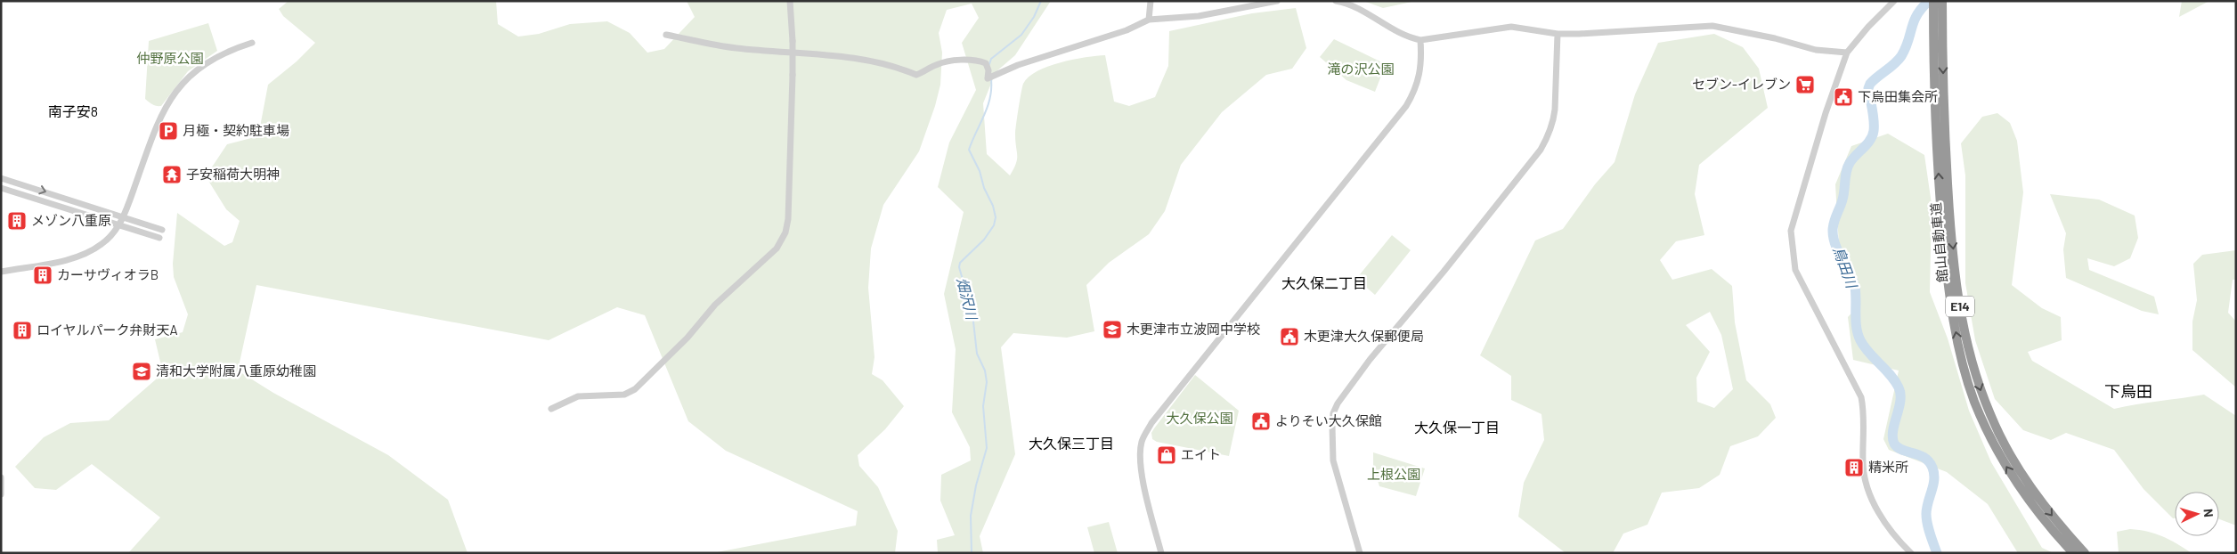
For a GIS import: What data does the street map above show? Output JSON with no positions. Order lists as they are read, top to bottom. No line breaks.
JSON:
{"streets":{"highway":["館山自動車道","E14"]},"districts":["南子安8","大久保二丁目","下烏田","大久保一丁目","大久保三丁目"],"water":["鳥田川","畑沢川"],"parks":["仲野原公園","滝の沢公園","大久保公園","上根公園"],"places":{"supermarket":["セブン-イレブン"],"public building":["下烏田集会所","木更津大久保郵便局","よりそい大久保館"],"parking":["月極・契約駐車場"],"temple":["子安稲荷大明神"],"building":["メゾン八重原","カーサヴィオラB","ロイヤルパーク弁財天A","精米所"],"school or university":["木更津市立波岡中学校","清和大学附属八重原幼稚園"],"shop":["エイト"]},"north":"right"}
